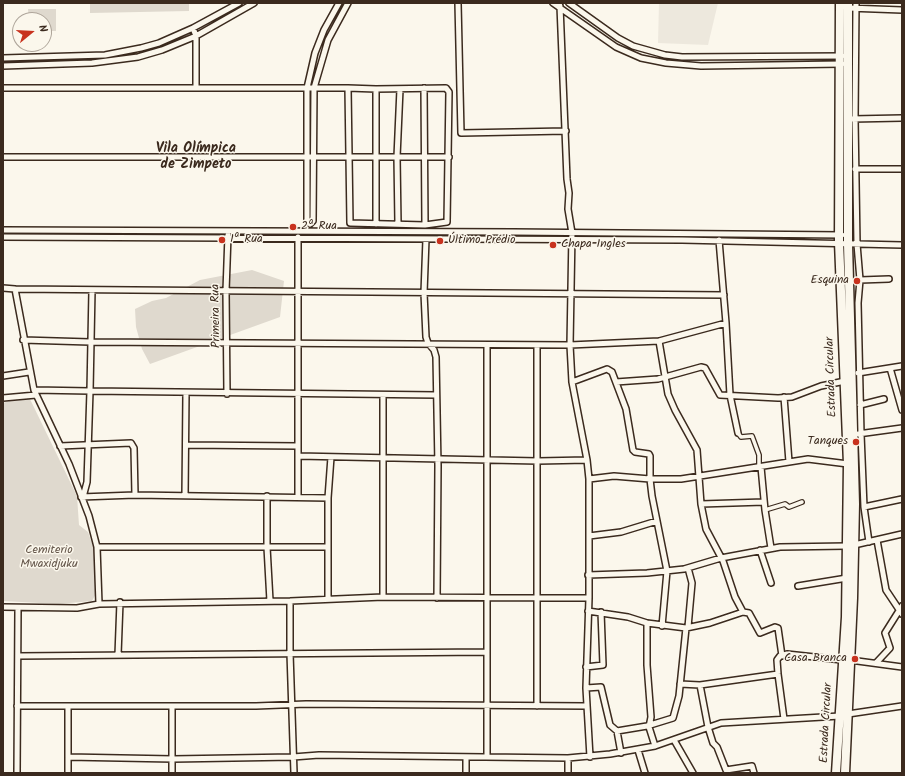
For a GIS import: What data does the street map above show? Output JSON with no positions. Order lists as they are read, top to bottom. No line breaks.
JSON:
{"streets":{"main road":["Estrada Circular"],"street":["Primeira Rua"]},"districts":["Vila Olímpica de Zimpeto"],"parks":["Cemiterio Mwaxidjuku"],"places":["2ª Rua","1ª Rua","Último Prédio","Chapa Ingles","Esquina","Tanques","Casa Branca"],"north":"right"}
